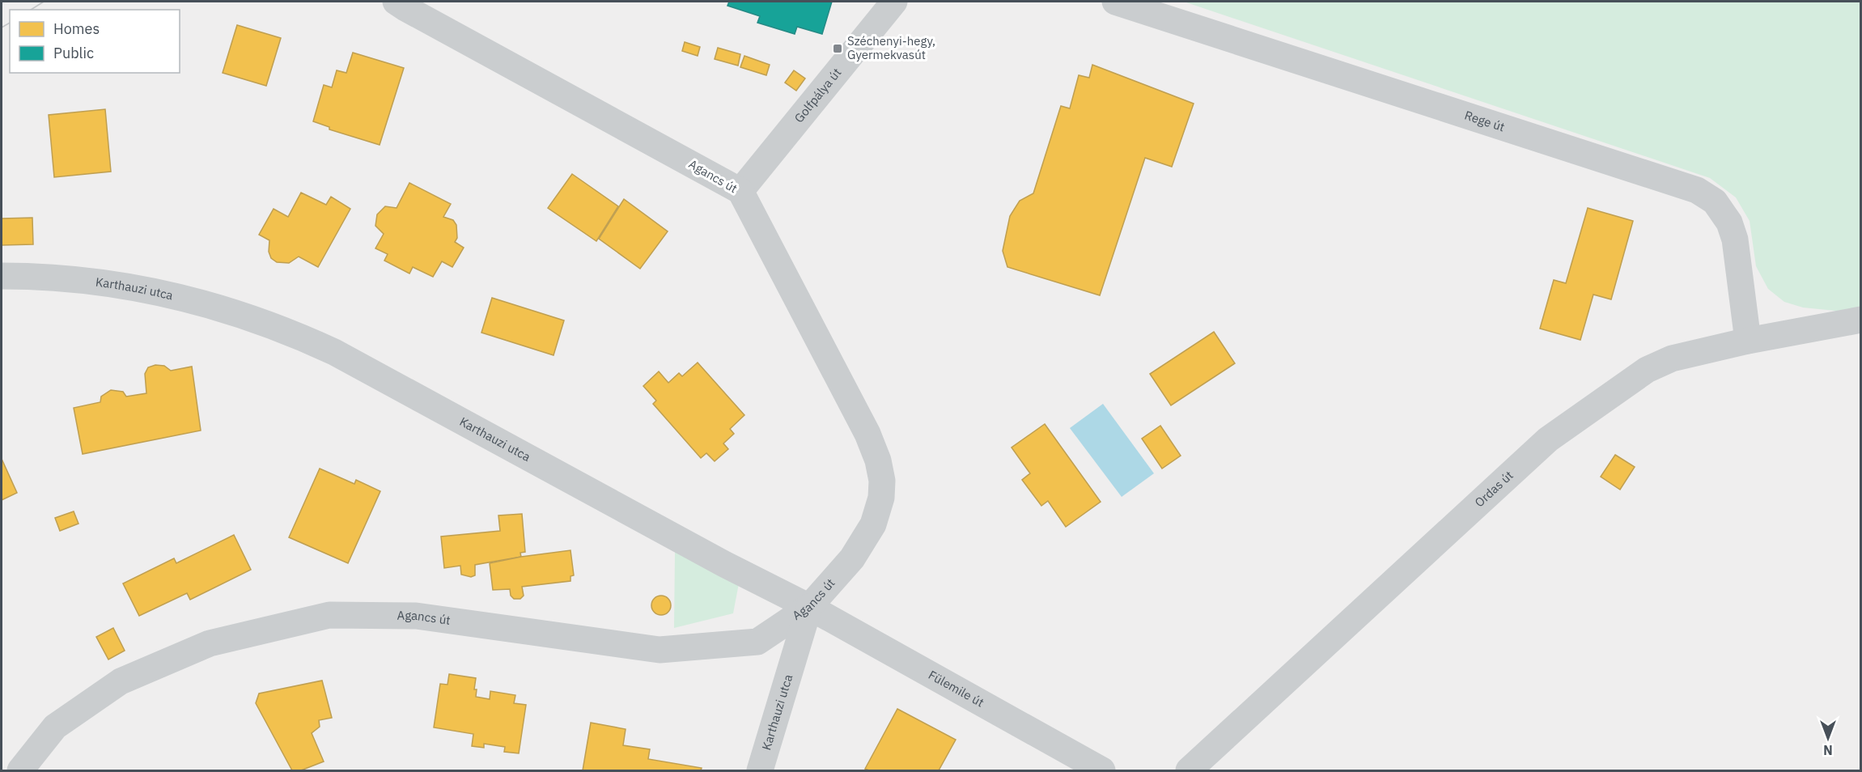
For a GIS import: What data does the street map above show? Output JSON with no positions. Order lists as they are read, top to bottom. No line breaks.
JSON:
{"streets":{"street":["Golfpálya út","Rege út","Agancs út","Karthauzi utca","Ordas út","Fülemile út"]},"crossings":[["Golfpálya út","Agancs út"],["Rege út","Ordas út"],["Agancs út","Karthauzi utca"],["Agancs út","Fülemile út"],["Karthauzi utca","Fülemile út"]],"places":{"transit":["Széchenyi-hegy, Gyermekvasút"]},"legend":["Homes","Public"],"north":"bottom"}
